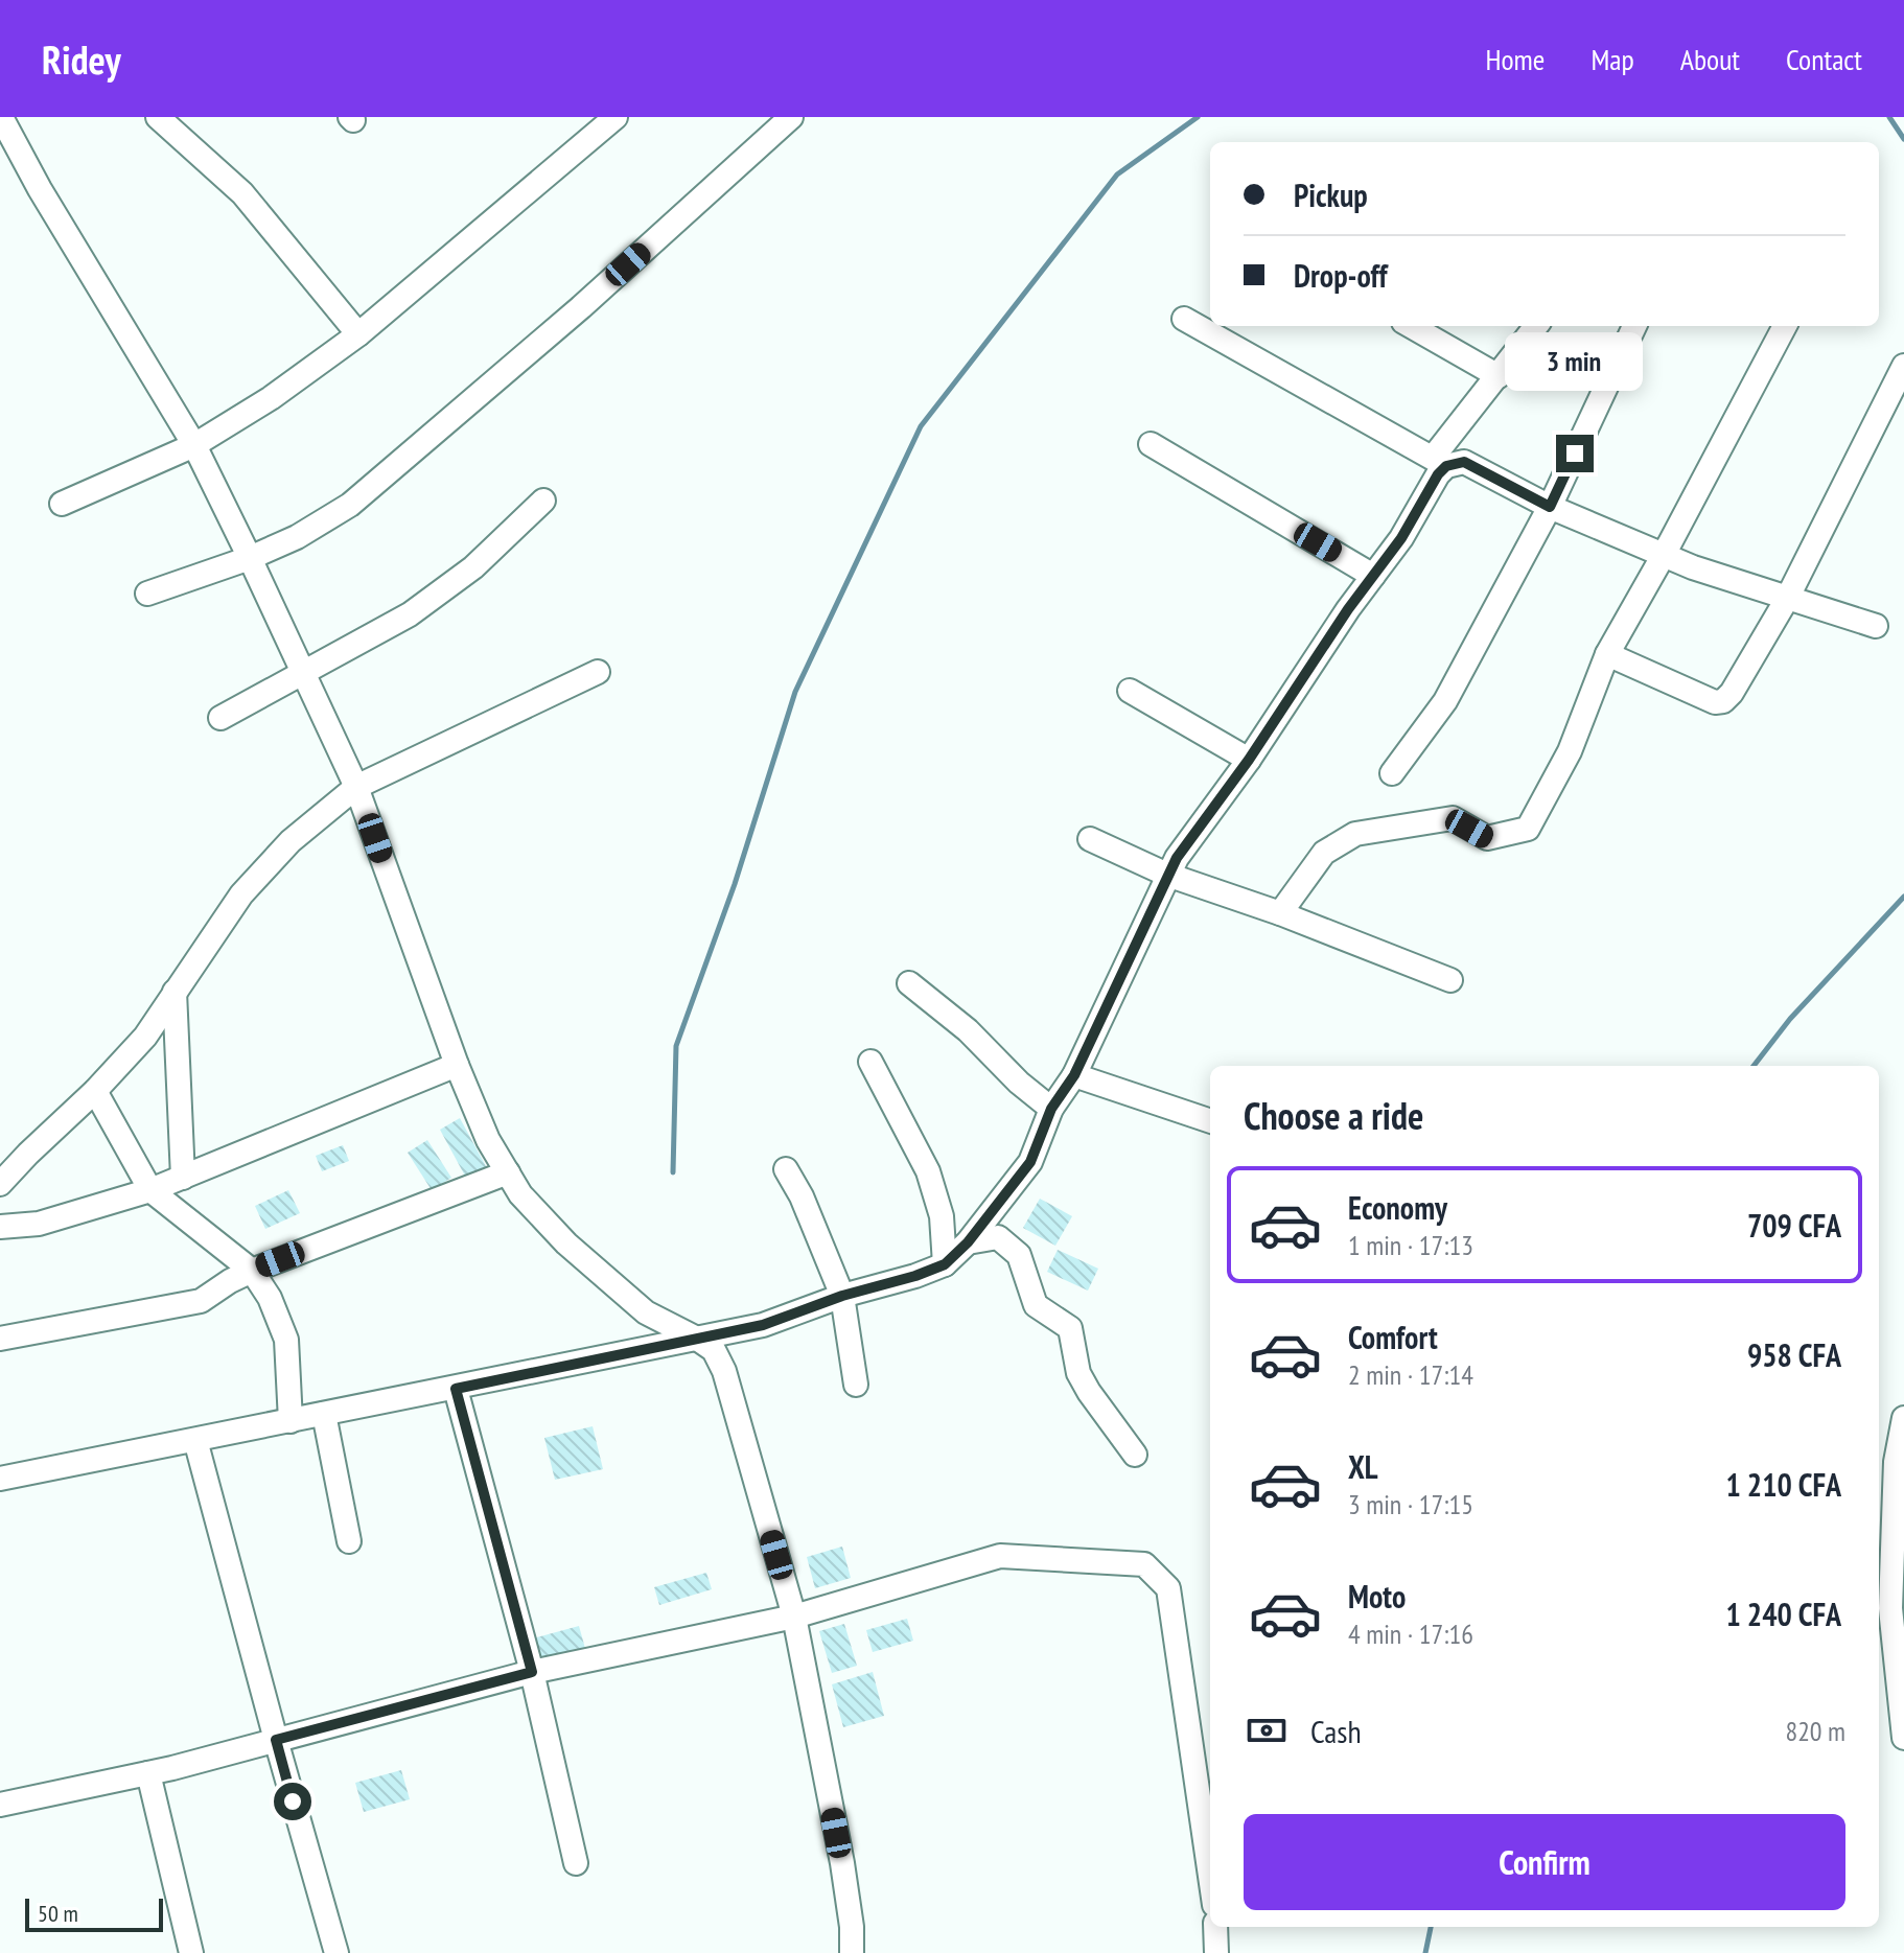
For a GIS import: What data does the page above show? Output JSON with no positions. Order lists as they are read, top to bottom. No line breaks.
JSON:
{"scale_bar":"50 m","page":{"header":"Ridey","nav":["Home","Map","About","Contact"],"banner":["Pickup","Drop-off"],"bubble":"3 min","heading":"Choose a ride","list":[{"name":"Economy","note":"1 min · 17:13","value":"709 CFA"},{"name":"Comfort","note":"2 min · 17:14","value":"958 CFA"},{"name":"XL","note":"3 min · 17:15","value":"1 210 CFA"},{"name":"Moto","note":"4 min · 17:16","value":"1 240 CFA"}],"pay":["Cash","820 m"],"buttons":"Confirm","scale":"50 m"}}
